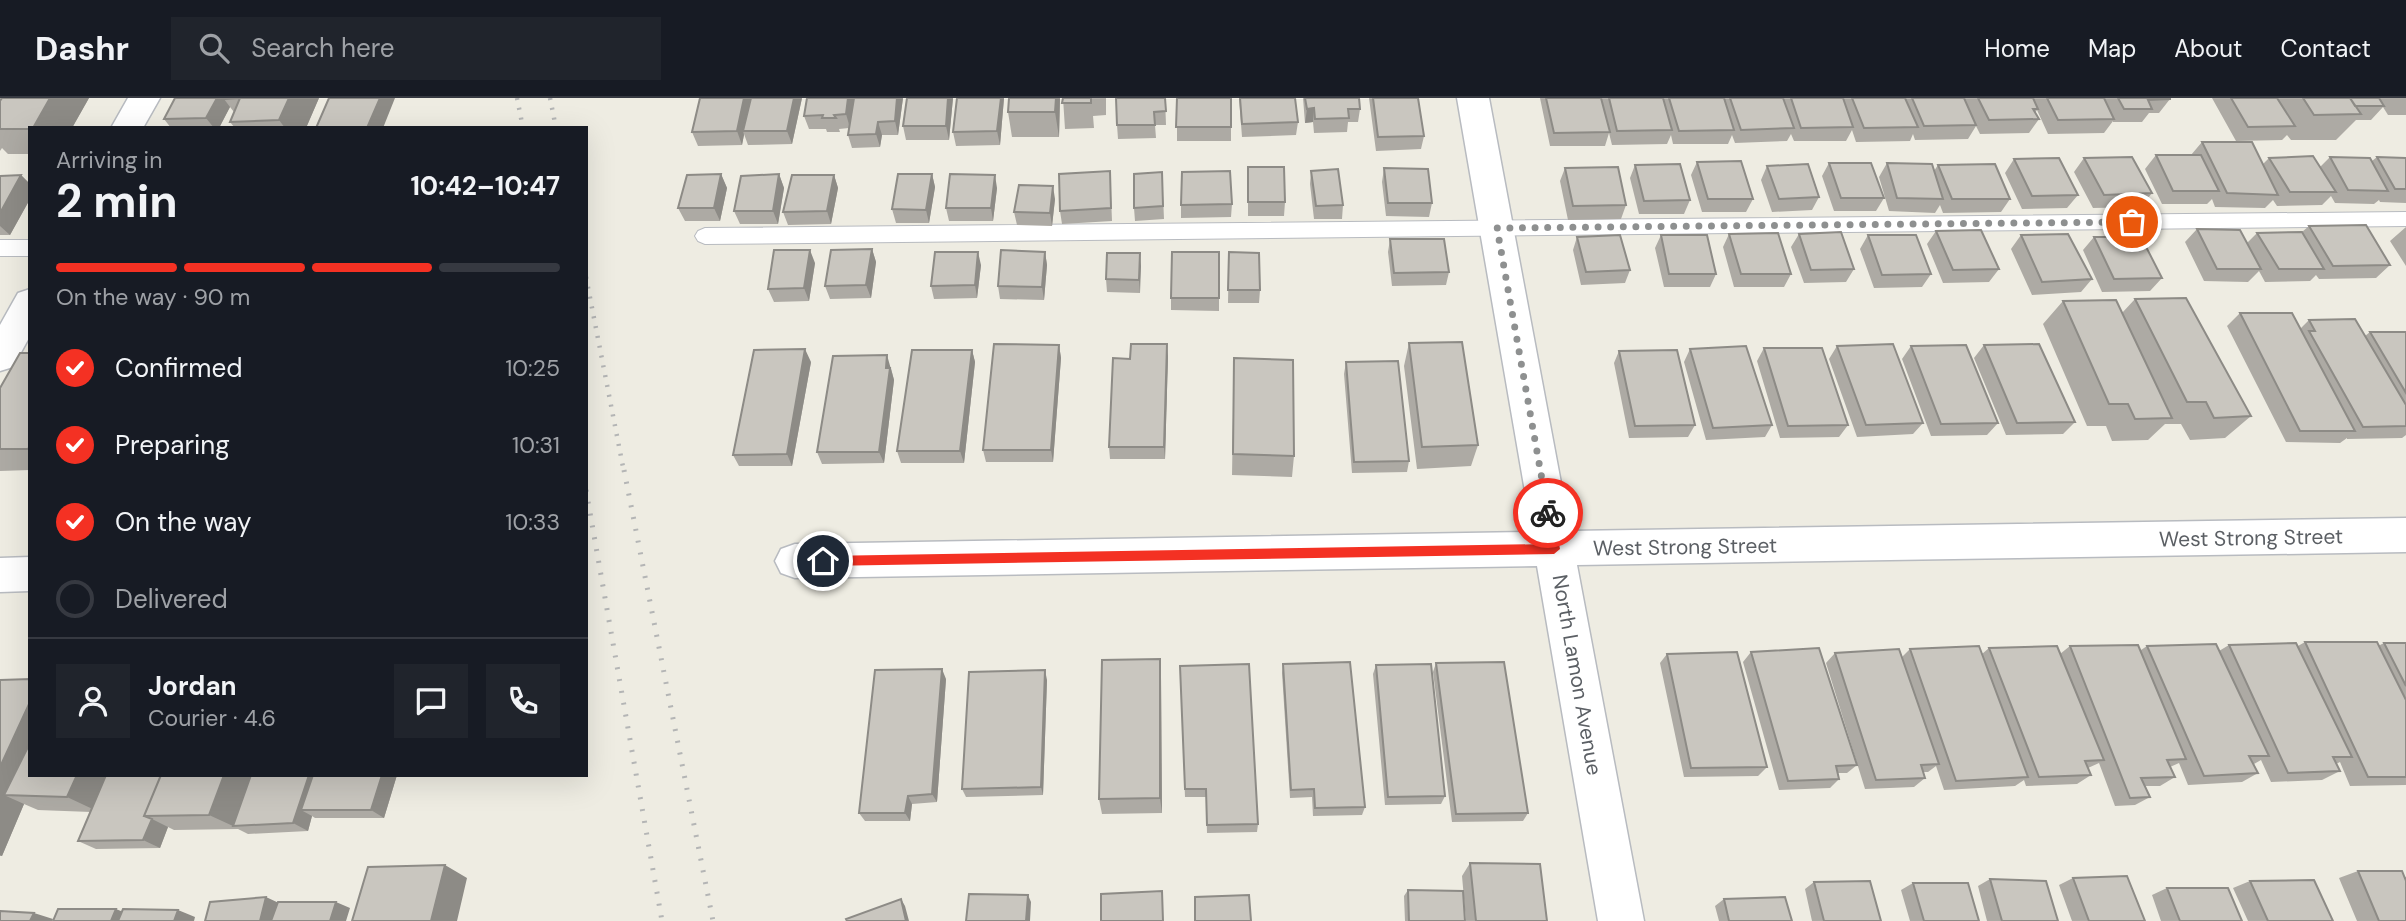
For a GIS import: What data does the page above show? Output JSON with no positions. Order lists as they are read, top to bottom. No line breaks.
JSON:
{"streets":{"street":["West Strong Street","North Lamon Avenue"]},"crossings":[["West Strong Street","North Lamon Avenue"]],"page":{"header":"Dashr","search":"Search here","nav":["Home","Map","About","Contact"],"heading":["2 min","Arriving in","10:42–10:47"],"panel":["Jordan","Courier · 4.6"],"bar":"On the way · 90 m","list":[["Confirmed","10:25"],["Preparing","10:31"],["On the way","10:33"],"Delivered"]}}
